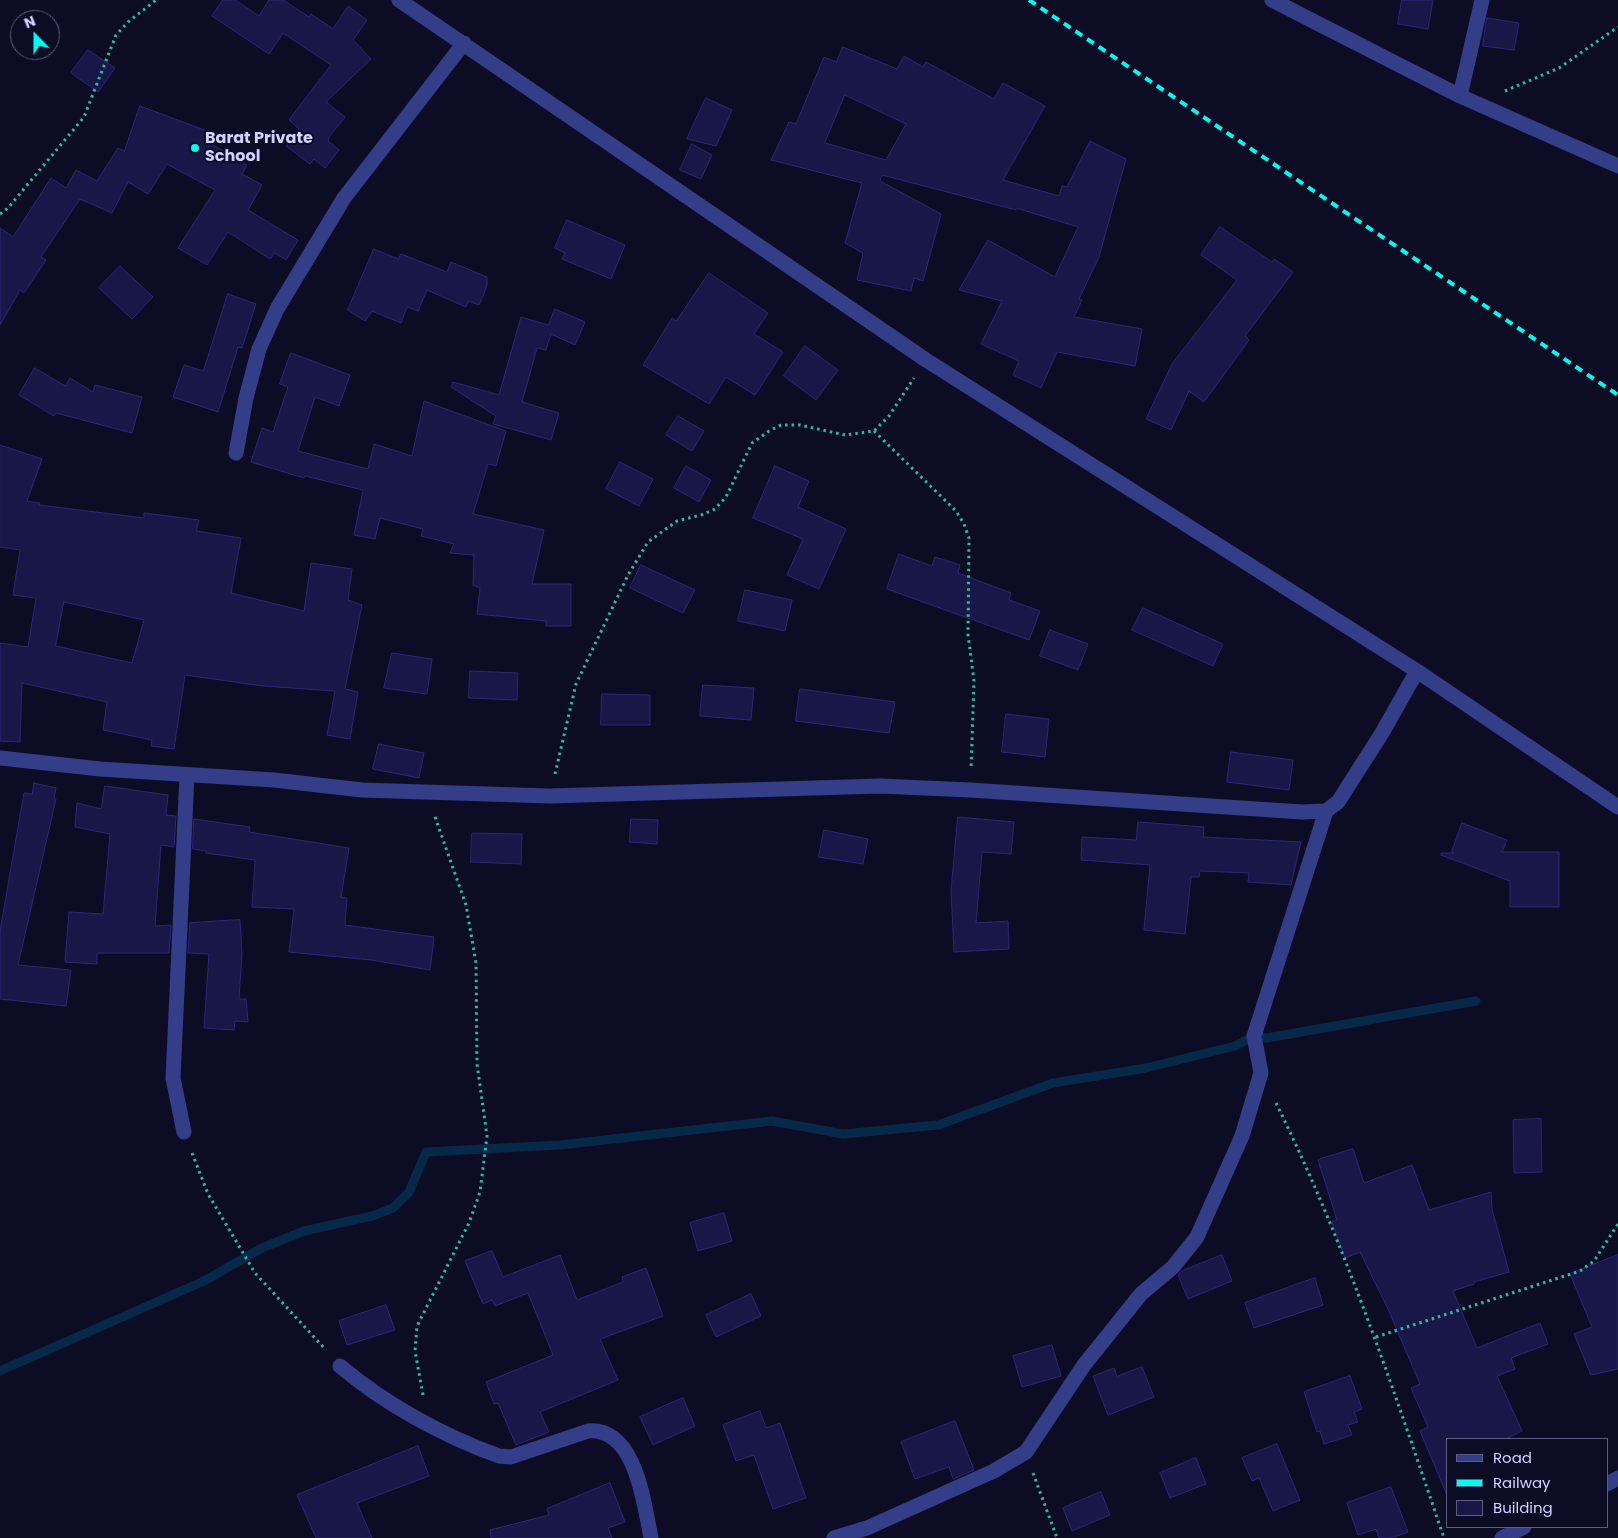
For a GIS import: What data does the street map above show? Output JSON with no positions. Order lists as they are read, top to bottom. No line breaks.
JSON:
{"places":["Barat Private School"],"legend":["Road","Railway","Building"],"north":"top"}
